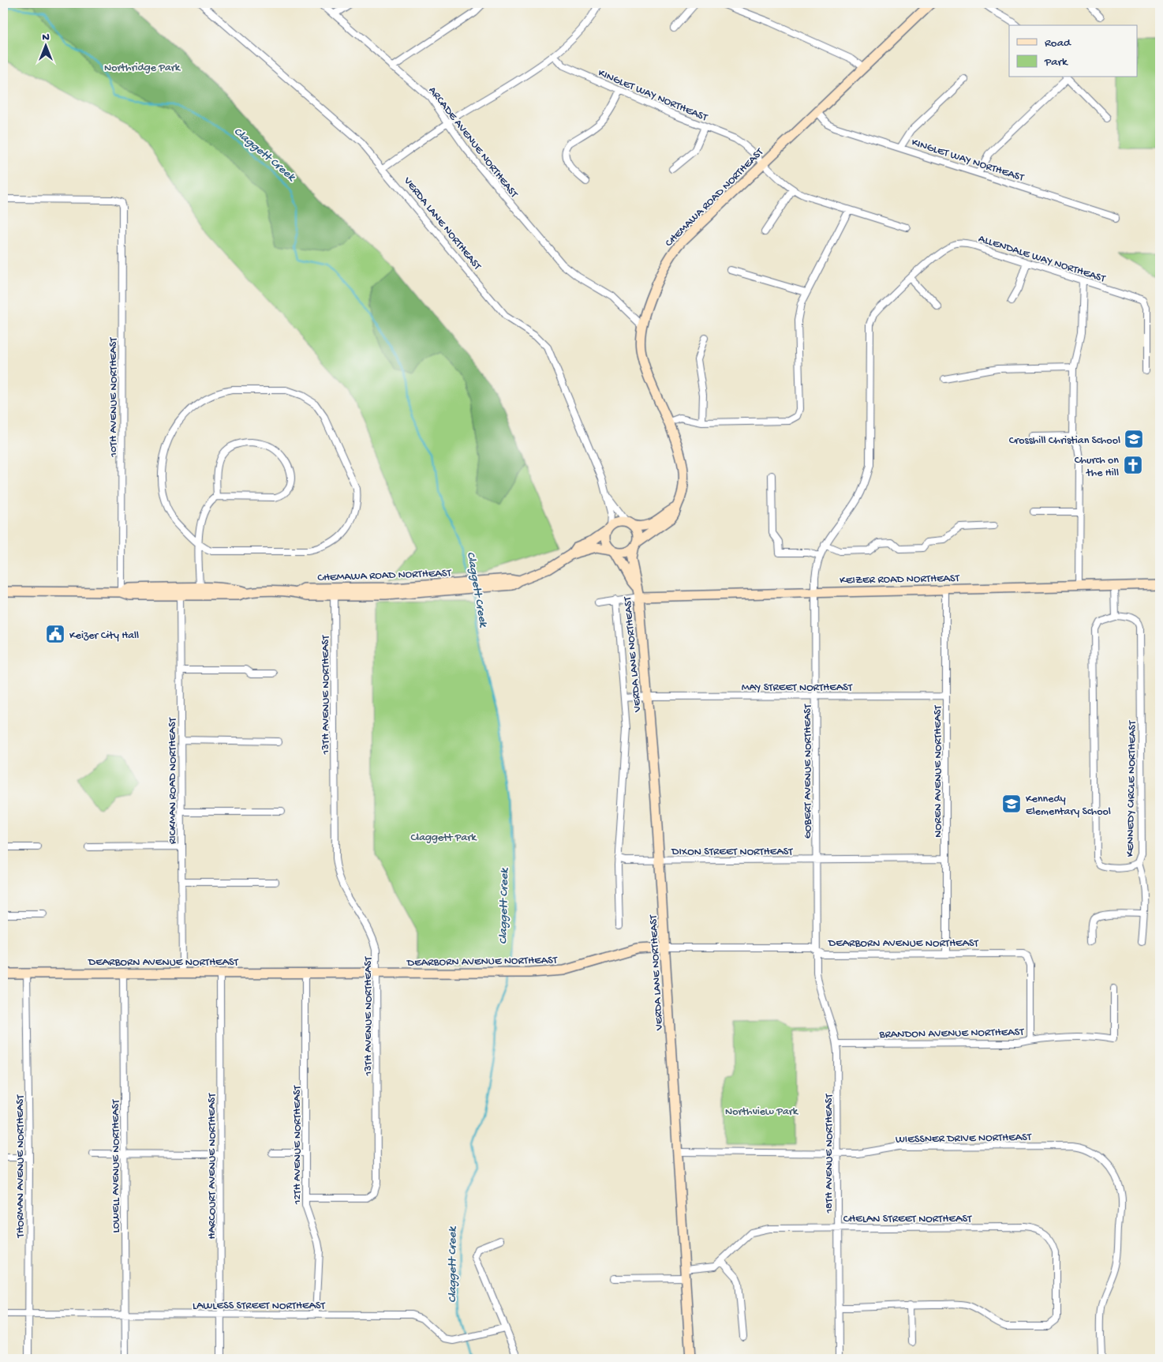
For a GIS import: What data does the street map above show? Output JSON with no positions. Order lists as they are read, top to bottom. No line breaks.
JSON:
{"streets":{"street":["KINGLET WAY NORTHEAST","ARCADE AVENUE NORTHEAST","CHEMAWA ROAD NORTHEAST","VERDA LANE NORTHEAST","ALLENDALE WAY NORTHEAST","10TH AVENUE NORTHEAST","KEIZER ROAD NORTHEAST","MAY STREET NORTHEAST","13TH AVENUE NORTHEAST","GOBERT AVENUE NORTHEAST","NOREN AVENUE NORTHEAST","RICKMAN ROAD NORTHEAST","KENNEDY CIRCLE NORTHEAST","DIXON STREET NORTHEAST","DEARBORN AVENUE NORTHEAST","BRANDON AVENUE NORTHEAST","WIESSNER DRIVE NORTHEAST","12TH AVENUE NORTHEAST","18TH AVENUE NORTHEAST","THORMAN AVENUE NORTHEAST","LOWELL AVENUE NORTHEAST","HARCOURT AVENUE NORTHEAST","CHELAN STREET NORTHEAST","LAWLESS STREET NORTHEAST"]},"crossings":[["KINGLET WAY NORTHEAST","CHEMAWA ROAD NORTHEAST"],["ARCADE AVENUE NORTHEAST","CHEMAWA ROAD NORTHEAST"],["CHEMAWA ROAD NORTHEAST","VERDA LANE NORTHEAST"],["CHEMAWA ROAD NORTHEAST","10TH AVENUE NORTHEAST"],["CHEMAWA ROAD NORTHEAST","13TH AVENUE NORTHEAST"],["CHEMAWA ROAD NORTHEAST","RICKMAN ROAD NORTHEAST"],["VERDA LANE NORTHEAST","KEIZER ROAD NORTHEAST"],["VERDA LANE NORTHEAST","MAY STREET NORTHEAST"],["VERDA LANE NORTHEAST","DIXON STREET NORTHEAST"],["VERDA LANE NORTHEAST","DEARBORN AVENUE NORTHEAST"],["VERDA LANE NORTHEAST","WIESSNER DRIVE NORTHEAST"],["VERDA LANE NORTHEAST","CHELAN STREET NORTHEAST"],["ALLENDALE WAY NORTHEAST","KEIZER ROAD NORTHEAST"],["ALLENDALE WAY NORTHEAST","GOBERT AVENUE NORTHEAST"],["KEIZER ROAD NORTHEAST","GOBERT AVENUE NORTHEAST"],["KEIZER ROAD NORTHEAST","NOREN AVENUE NORTHEAST"],["MAY STREET NORTHEAST","GOBERT AVENUE NORTHEAST"],["MAY STREET NORTHEAST","NOREN AVENUE NORTHEAST"],["13TH AVENUE NORTHEAST","DEARBORN AVENUE NORTHEAST"],["13TH AVENUE NORTHEAST","12TH AVENUE NORTHEAST"],["GOBERT AVENUE NORTHEAST","DIXON STREET NORTHEAST"],["GOBERT AVENUE NORTHEAST","DEARBORN AVENUE NORTHEAST"],["GOBERT AVENUE NORTHEAST","18TH AVENUE NORTHEAST"],["NOREN AVENUE NORTHEAST","DIXON STREET NORTHEAST"],["NOREN AVENUE NORTHEAST","DEARBORN AVENUE NORTHEAST"],["RICKMAN ROAD NORTHEAST","DEARBORN AVENUE NORTHEAST"],["DEARBORN AVENUE NORTHEAST","BRANDON AVENUE NORTHEAST"],["DEARBORN AVENUE NORTHEAST","12TH AVENUE NORTHEAST"],["DEARBORN AVENUE NORTHEAST","18TH AVENUE NORTHEAST"],["DEARBORN AVENUE NORTHEAST","THORMAN AVENUE NORTHEAST"],["DEARBORN AVENUE NORTHEAST","LOWELL AVENUE NORTHEAST"],["DEARBORN AVENUE NORTHEAST","HARCOURT AVENUE NORTHEAST"],["BRANDON AVENUE NORTHEAST","18TH AVENUE NORTHEAST"],["WIESSNER DRIVE NORTHEAST","18TH AVENUE NORTHEAST"],["12TH AVENUE NORTHEAST","LAWLESS STREET NORTHEAST"],["18TH AVENUE NORTHEAST","CHELAN STREET NORTHEAST"],["THORMAN AVENUE NORTHEAST","LAWLESS STREET NORTHEAST"],["LOWELL AVENUE NORTHEAST","LAWLESS STREET NORTHEAST"],["HARCOURT AVENUE NORTHEAST","LAWLESS STREET NORTHEAST"]],"water":["Claggett Creek"],"parks":["Northridge Park","Claggett Park","Northview Park"],"places":{"school or university":["Crosshill Christian School","Kennedy Elementary School"],"church":["Church on the Hill"],"public building":["Keizer City Hall"]},"legend":["Road","Park"],"north":"top"}
